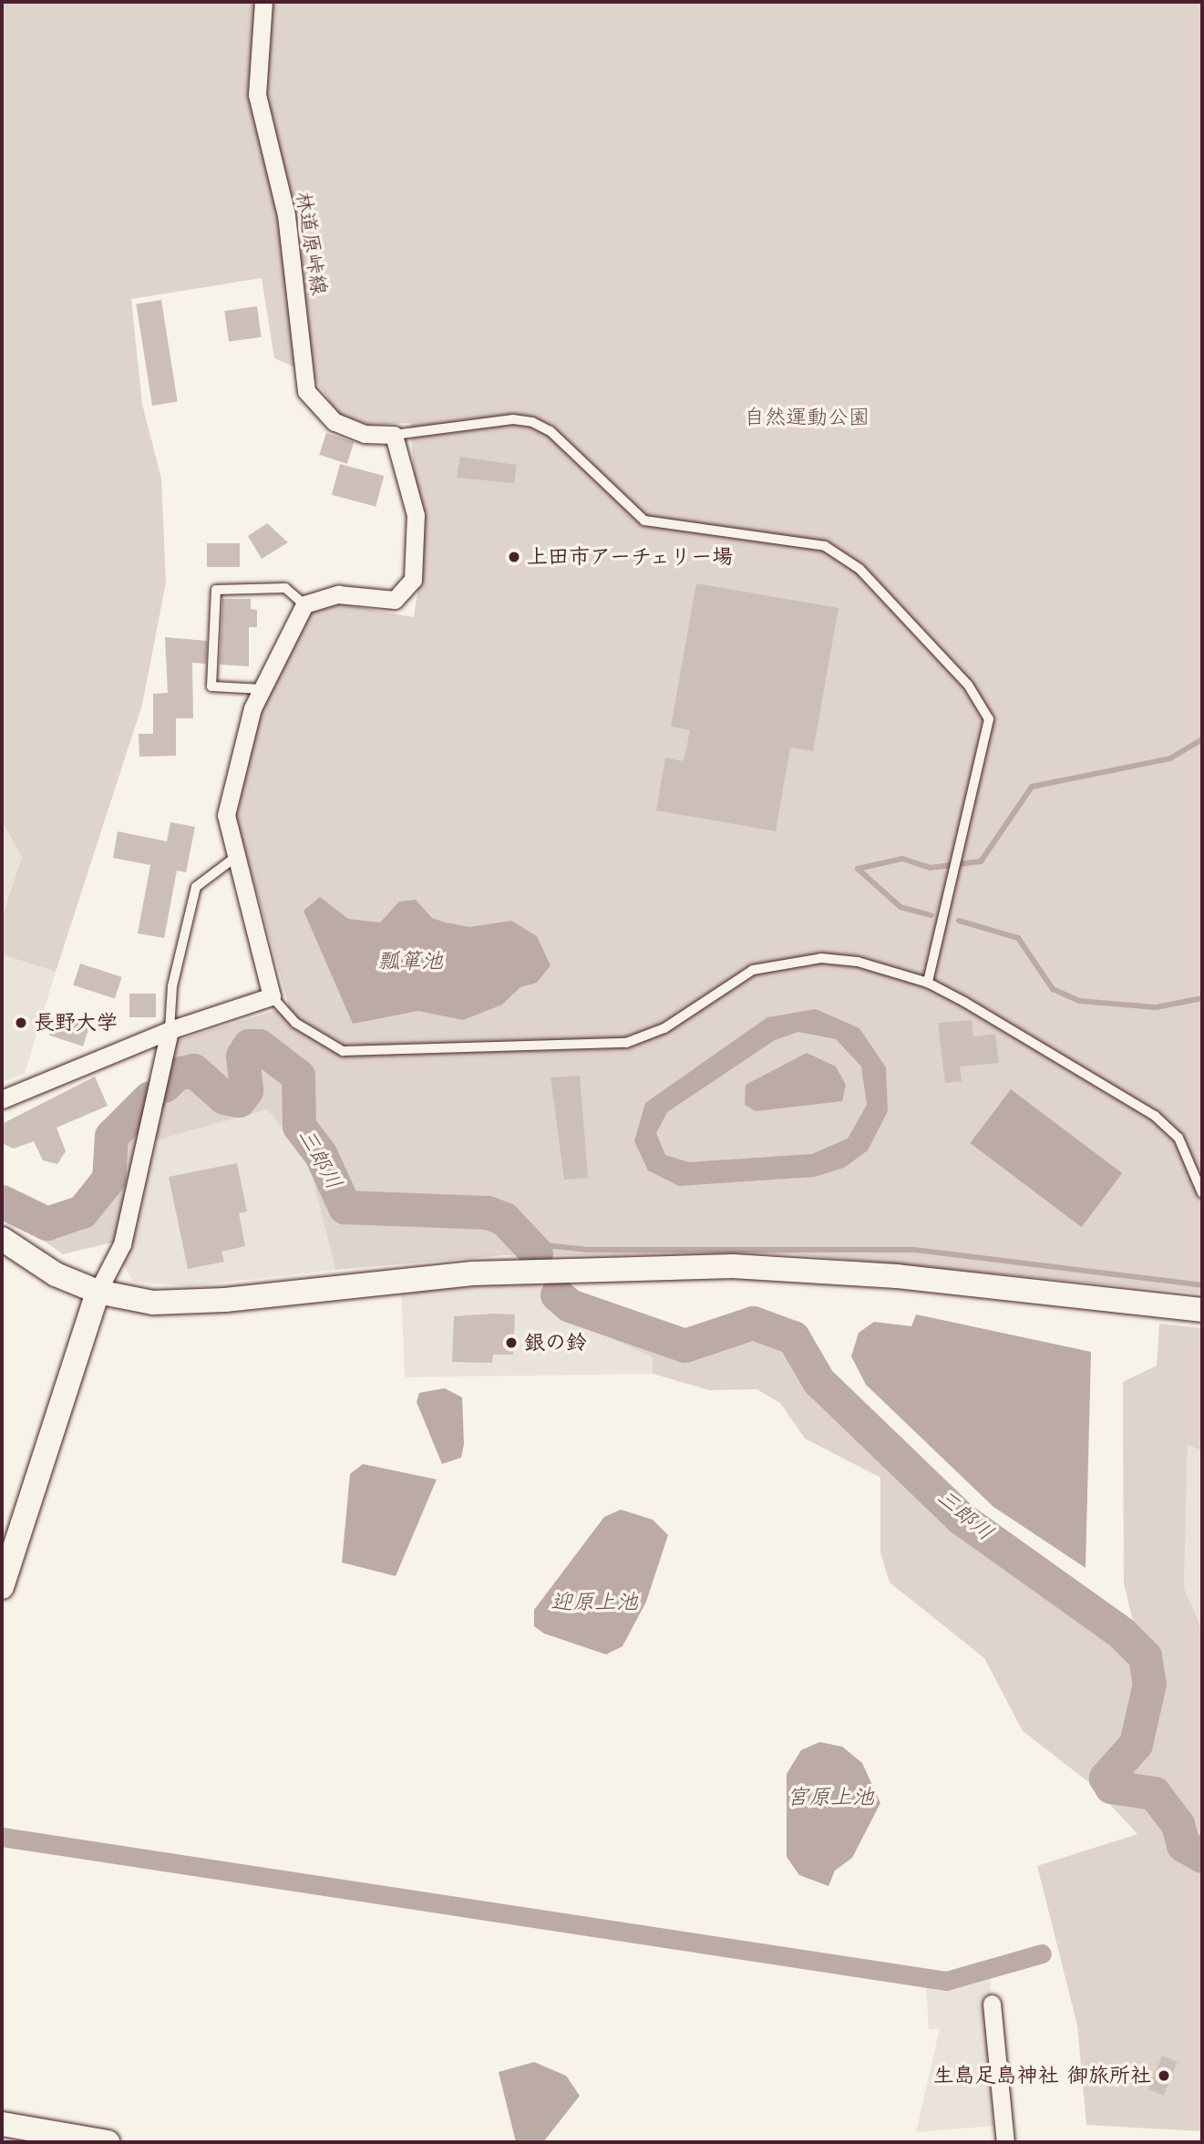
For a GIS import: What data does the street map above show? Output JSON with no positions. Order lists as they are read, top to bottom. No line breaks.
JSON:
{"streets":{"street":["林道原峠線"]},"water":["瓢箪池","三郎川","迎原上池","宮原上池"],"parks":["自然運動公園"],"places":["上田市アーチェリー場","長野大学","銀の鈴","生島足島神社 御旅所社"]}
